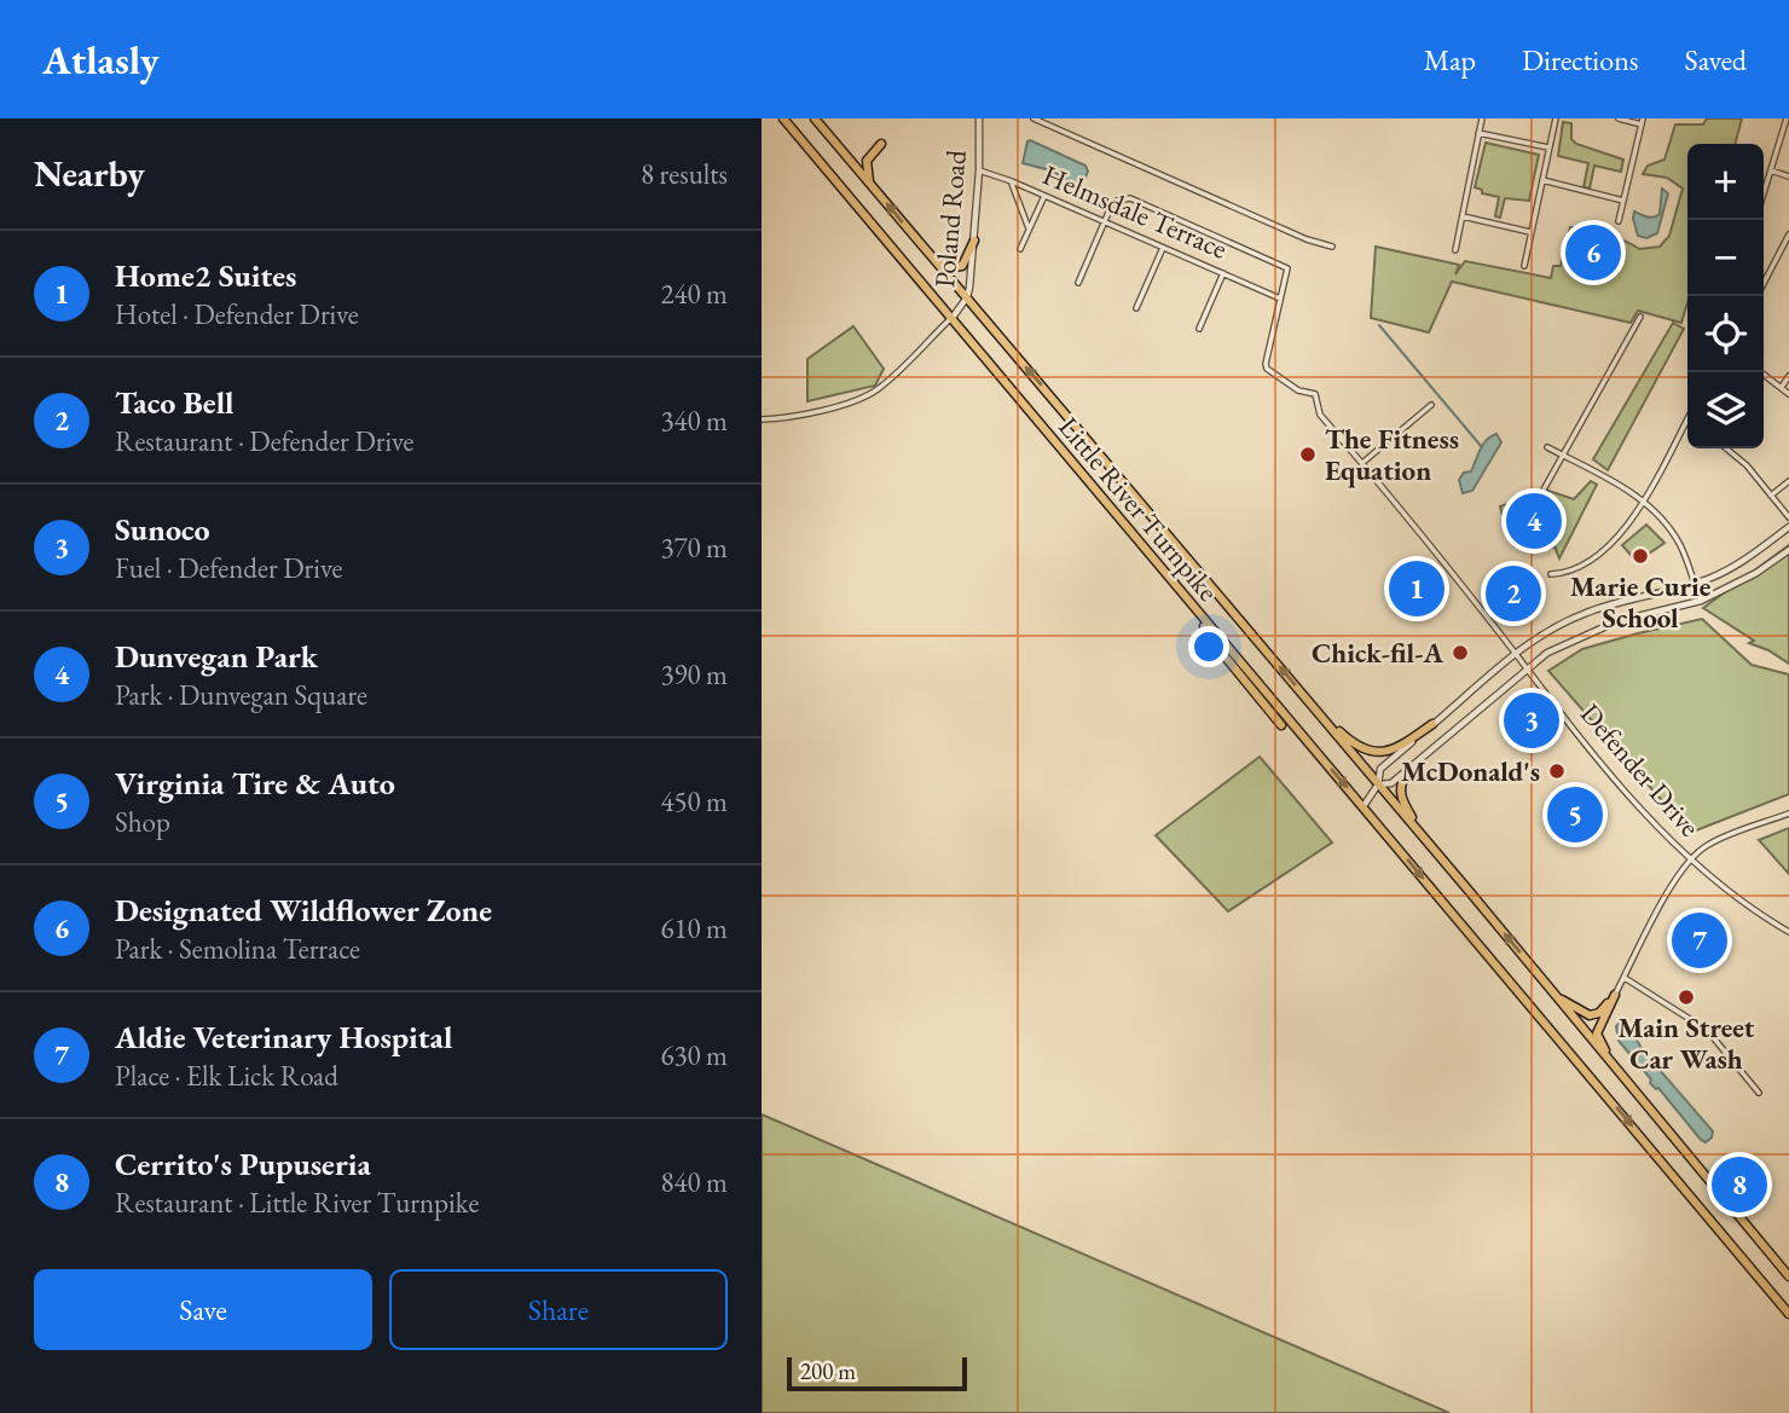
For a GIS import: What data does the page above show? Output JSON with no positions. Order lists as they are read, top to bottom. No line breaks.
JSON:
{"streets":{"highway":["Little River Turnpike"],"street":["Helmsdale Terrace","Poland Road","Defender Drive"]},"crossings":[["Helmsdale Terrace","Poland Road"],["Helmsdale Terrace","Defender Drive"],["Poland Road","Little River Turnpike"]],"places":["The Fitness Equation","Marie Curie School","Chick-fil-A","McDonald's","Main Street Car Wash"],"scale_bar":"200 m","page":{"header":"Atlasly","nav":["Map","Directions","Saved"],"heading":["Nearby","8 results"],"map_buttons":["+","−"],"pins":["6","4","1","2","3","5","7","8"],"list":[{"mark":"1","name":"Home2 Suites","note":"Hotel · Defender Drive","value":"240 m"},{"mark":"2","name":"Taco Bell","note":"Restaurant · Defender Drive","value":"340 m"},{"mark":"3","name":"Sunoco","note":"Fuel · Defender Drive","value":"370 m"},{"mark":"4","name":"Dunvegan Park","note":"Park · Dunvegan Square","value":"390 m"},{"mark":"5","name":"Virginia Tire & Auto","note":"Shop","value":"450 m"},{"mark":"6","name":"Designated Wildflower Zone","note":"Park · Semolina Terrace","value":"610 m"},{"mark":"7","name":"Aldie Veterinary Hospital","note":"Place · Elk Lick Road","value":"630 m"},{"mark":"8","name":"Cerrito's Pupuseria","note":"Restaurant · Little River Turnpike","value":"840 m"}],"buttons":["Save","Share"],"scale":"200 m"}}
